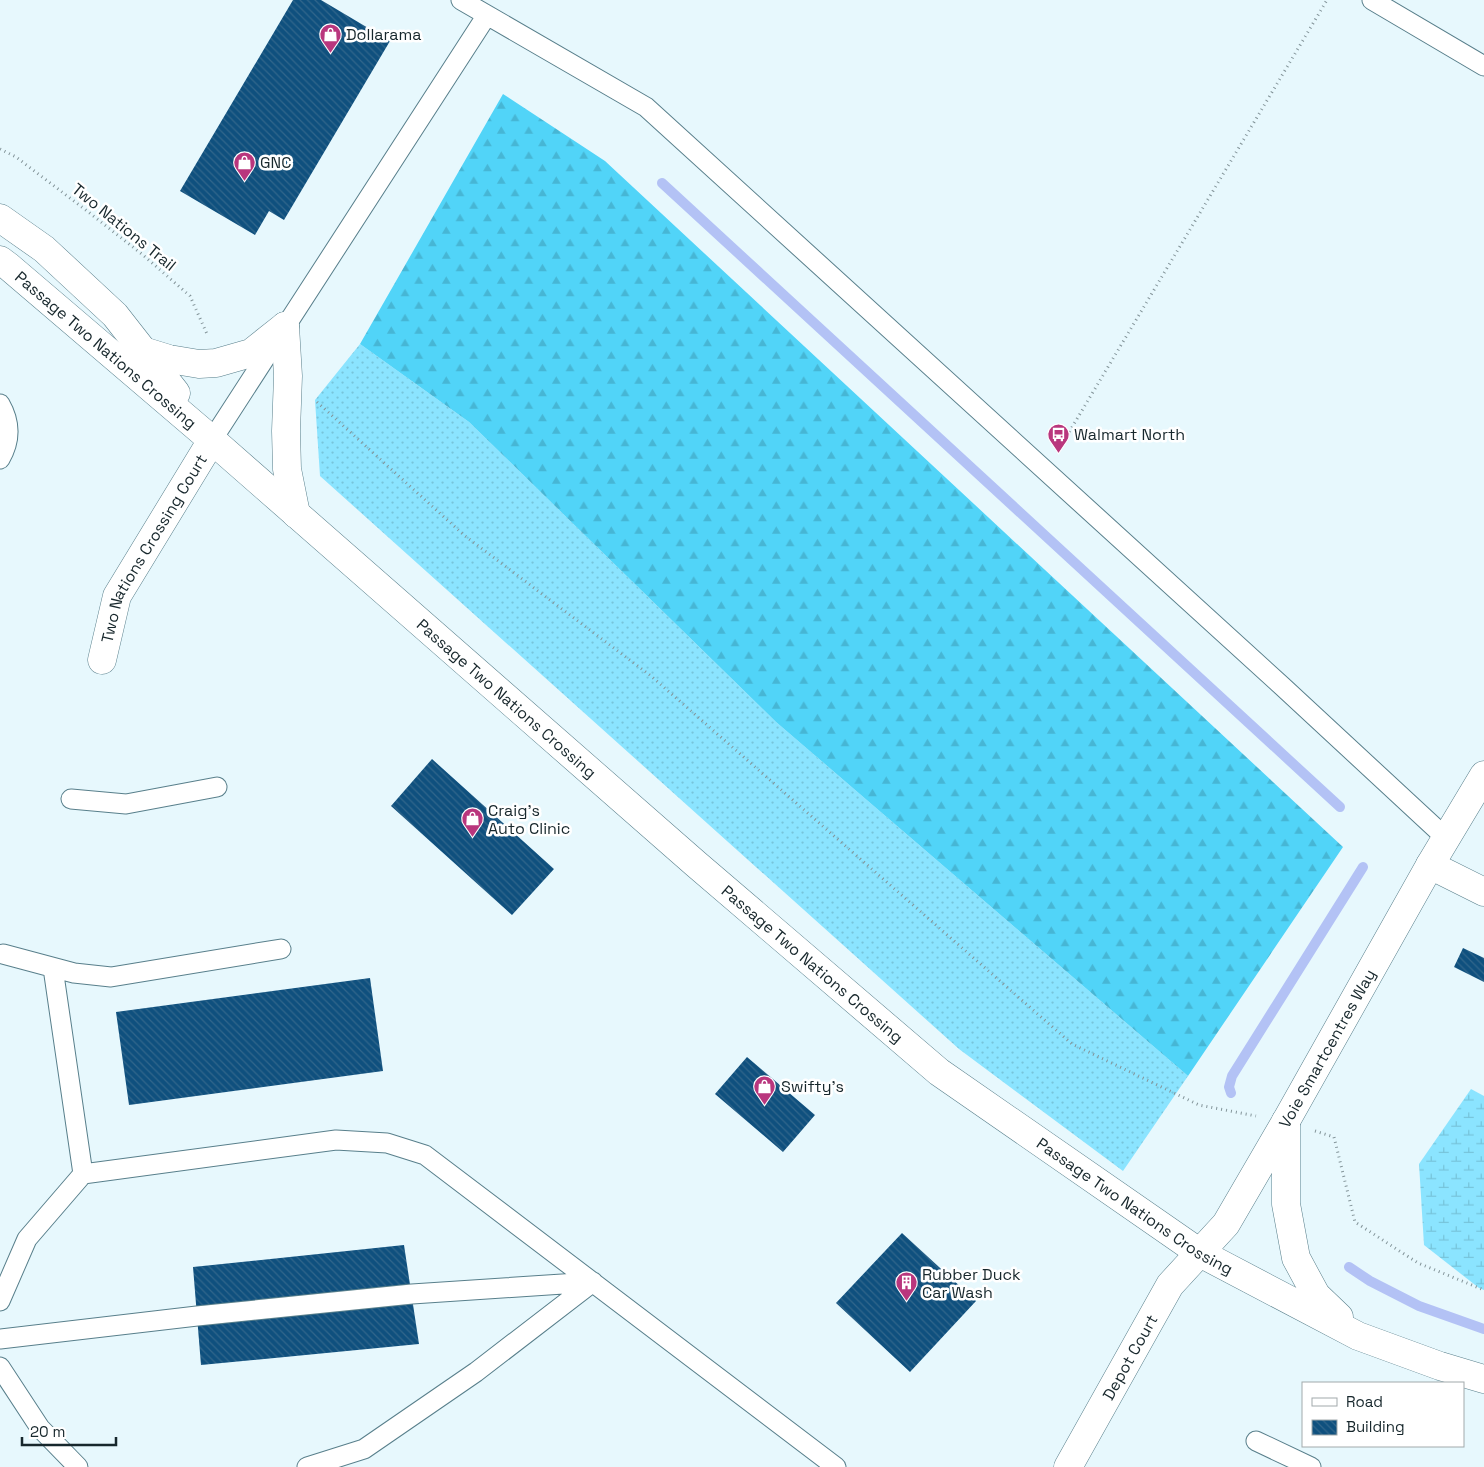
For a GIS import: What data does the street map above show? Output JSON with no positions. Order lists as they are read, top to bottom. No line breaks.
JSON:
{"streets":{"main road":["Passage Two Nations Crossing","Two Nations Crossing Court","Voie Smartcentres Way","Depot Court"],"path":["Two Nations Trail"]},"crossings":[["Passage Two Nations Crossing","Two Nations Crossing Court"],["Passage Two Nations Crossing","Voie Smartcentres Way"],["Passage Two Nations Crossing","Depot Court"],["Voie Smartcentres Way","Depot Court"]],"places":{"shop":["Dollarama","GNC","Craig's Auto Clinic","Swifty's"],"bus stop":["Walmart North"],"building":["Rubber Duck Car Wash"]},"legend":["Road","Building"],"scale_bar":"20 m"}
